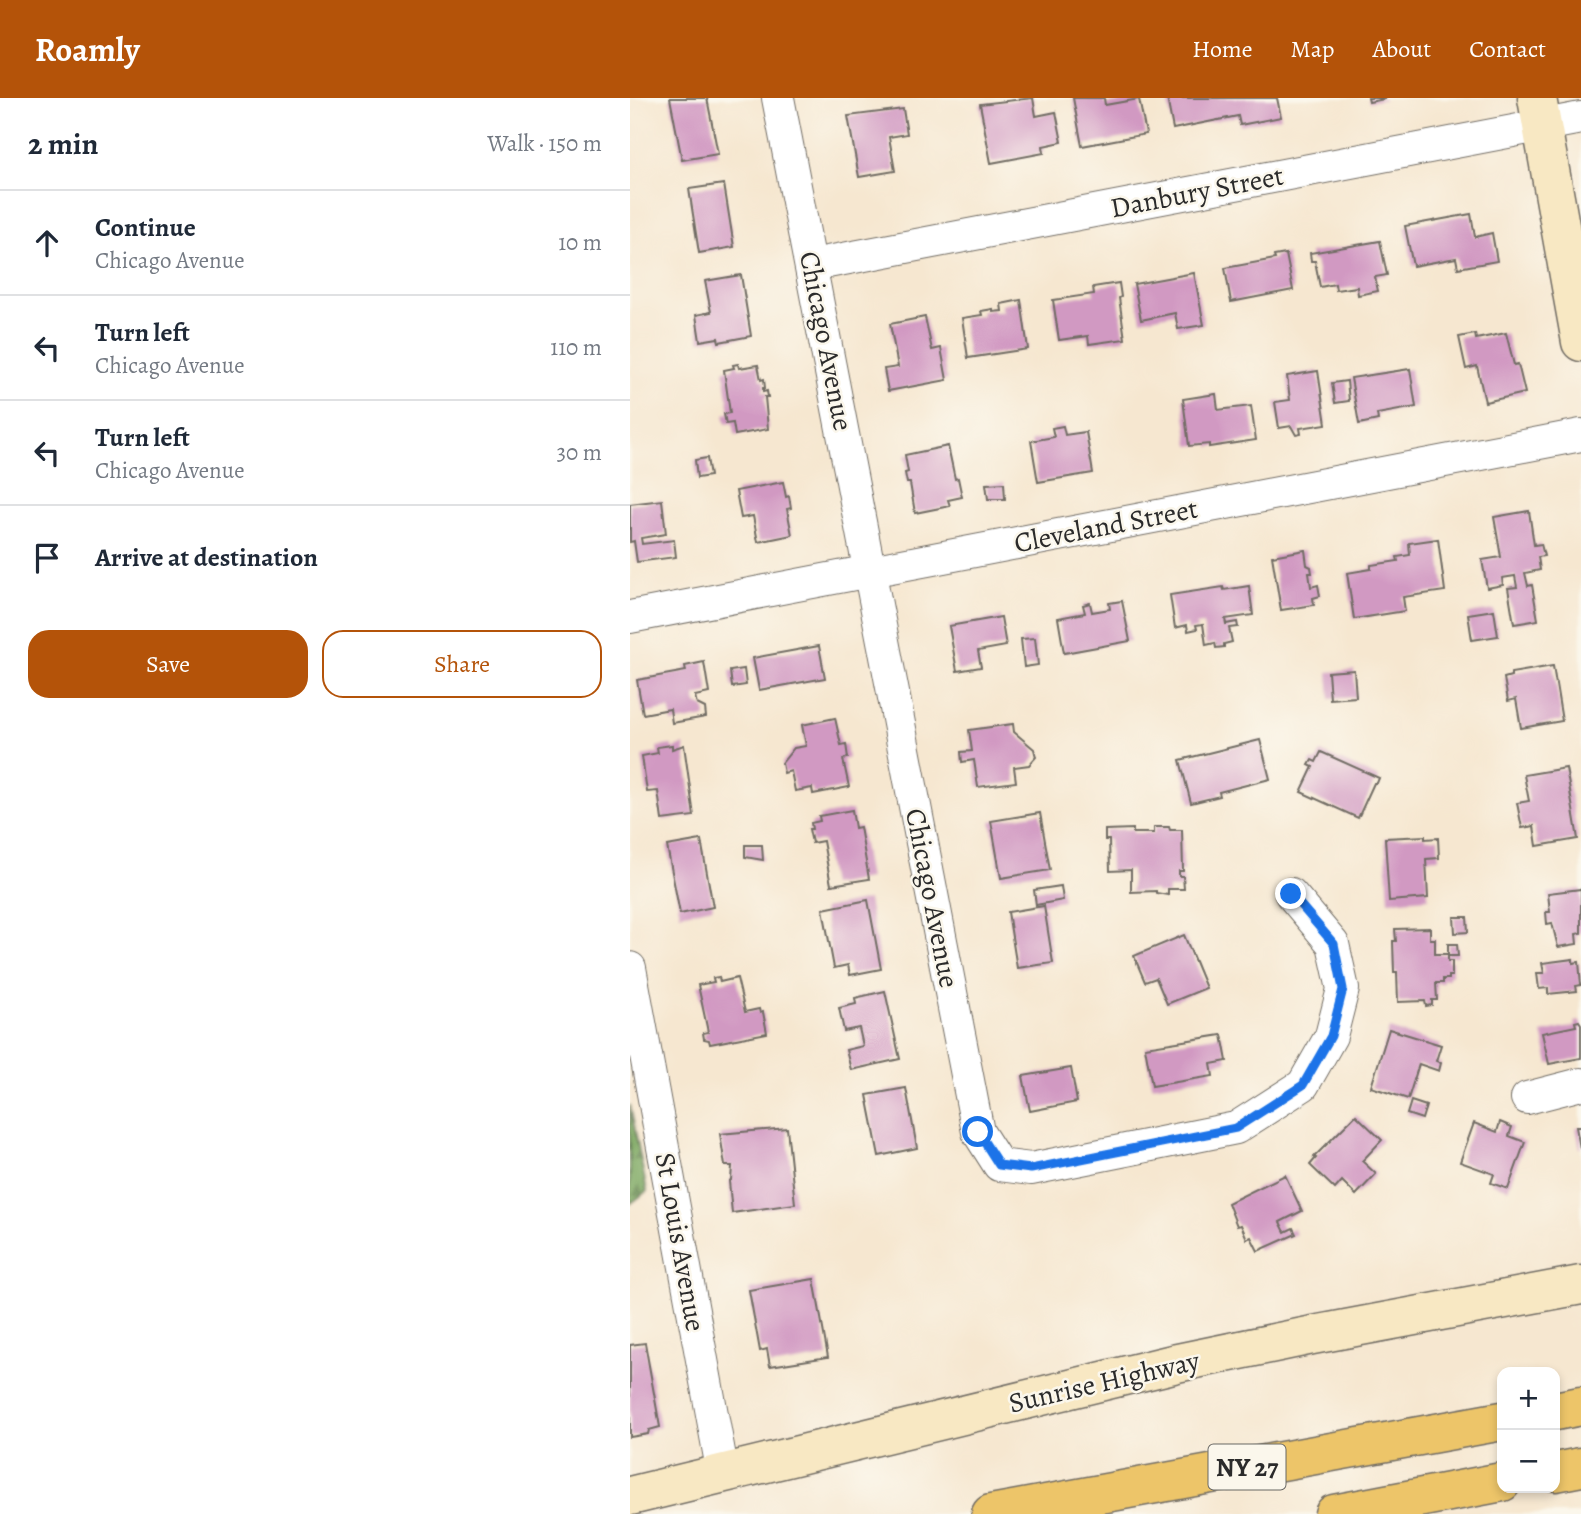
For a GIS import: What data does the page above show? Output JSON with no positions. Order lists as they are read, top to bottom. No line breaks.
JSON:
{"streets":{"highway":["NY 27"],"main road":["Sunrise Highway"],"street":["Danbury Street","Chicago Avenue","Cleveland Street","St Louis Avenue"]},"crossings":[["Danbury Street","Chicago Avenue"],["Chicago Avenue","Cleveland Street"],["St Louis Avenue","Sunrise Highway"]],"page":{"header":"Roamly","nav":["Home","Map","About","Contact"],"heading":["2 min","Walk · 150 m"],"list":[["Continue","Chicago Avenue","10 m"],["Turn left","Chicago Avenue","110 m"],["Turn left","Chicago Avenue","30 m"],"Arrive at destination"],"buttons":["Save","Share"],"map_buttons":["+","−"]}}
